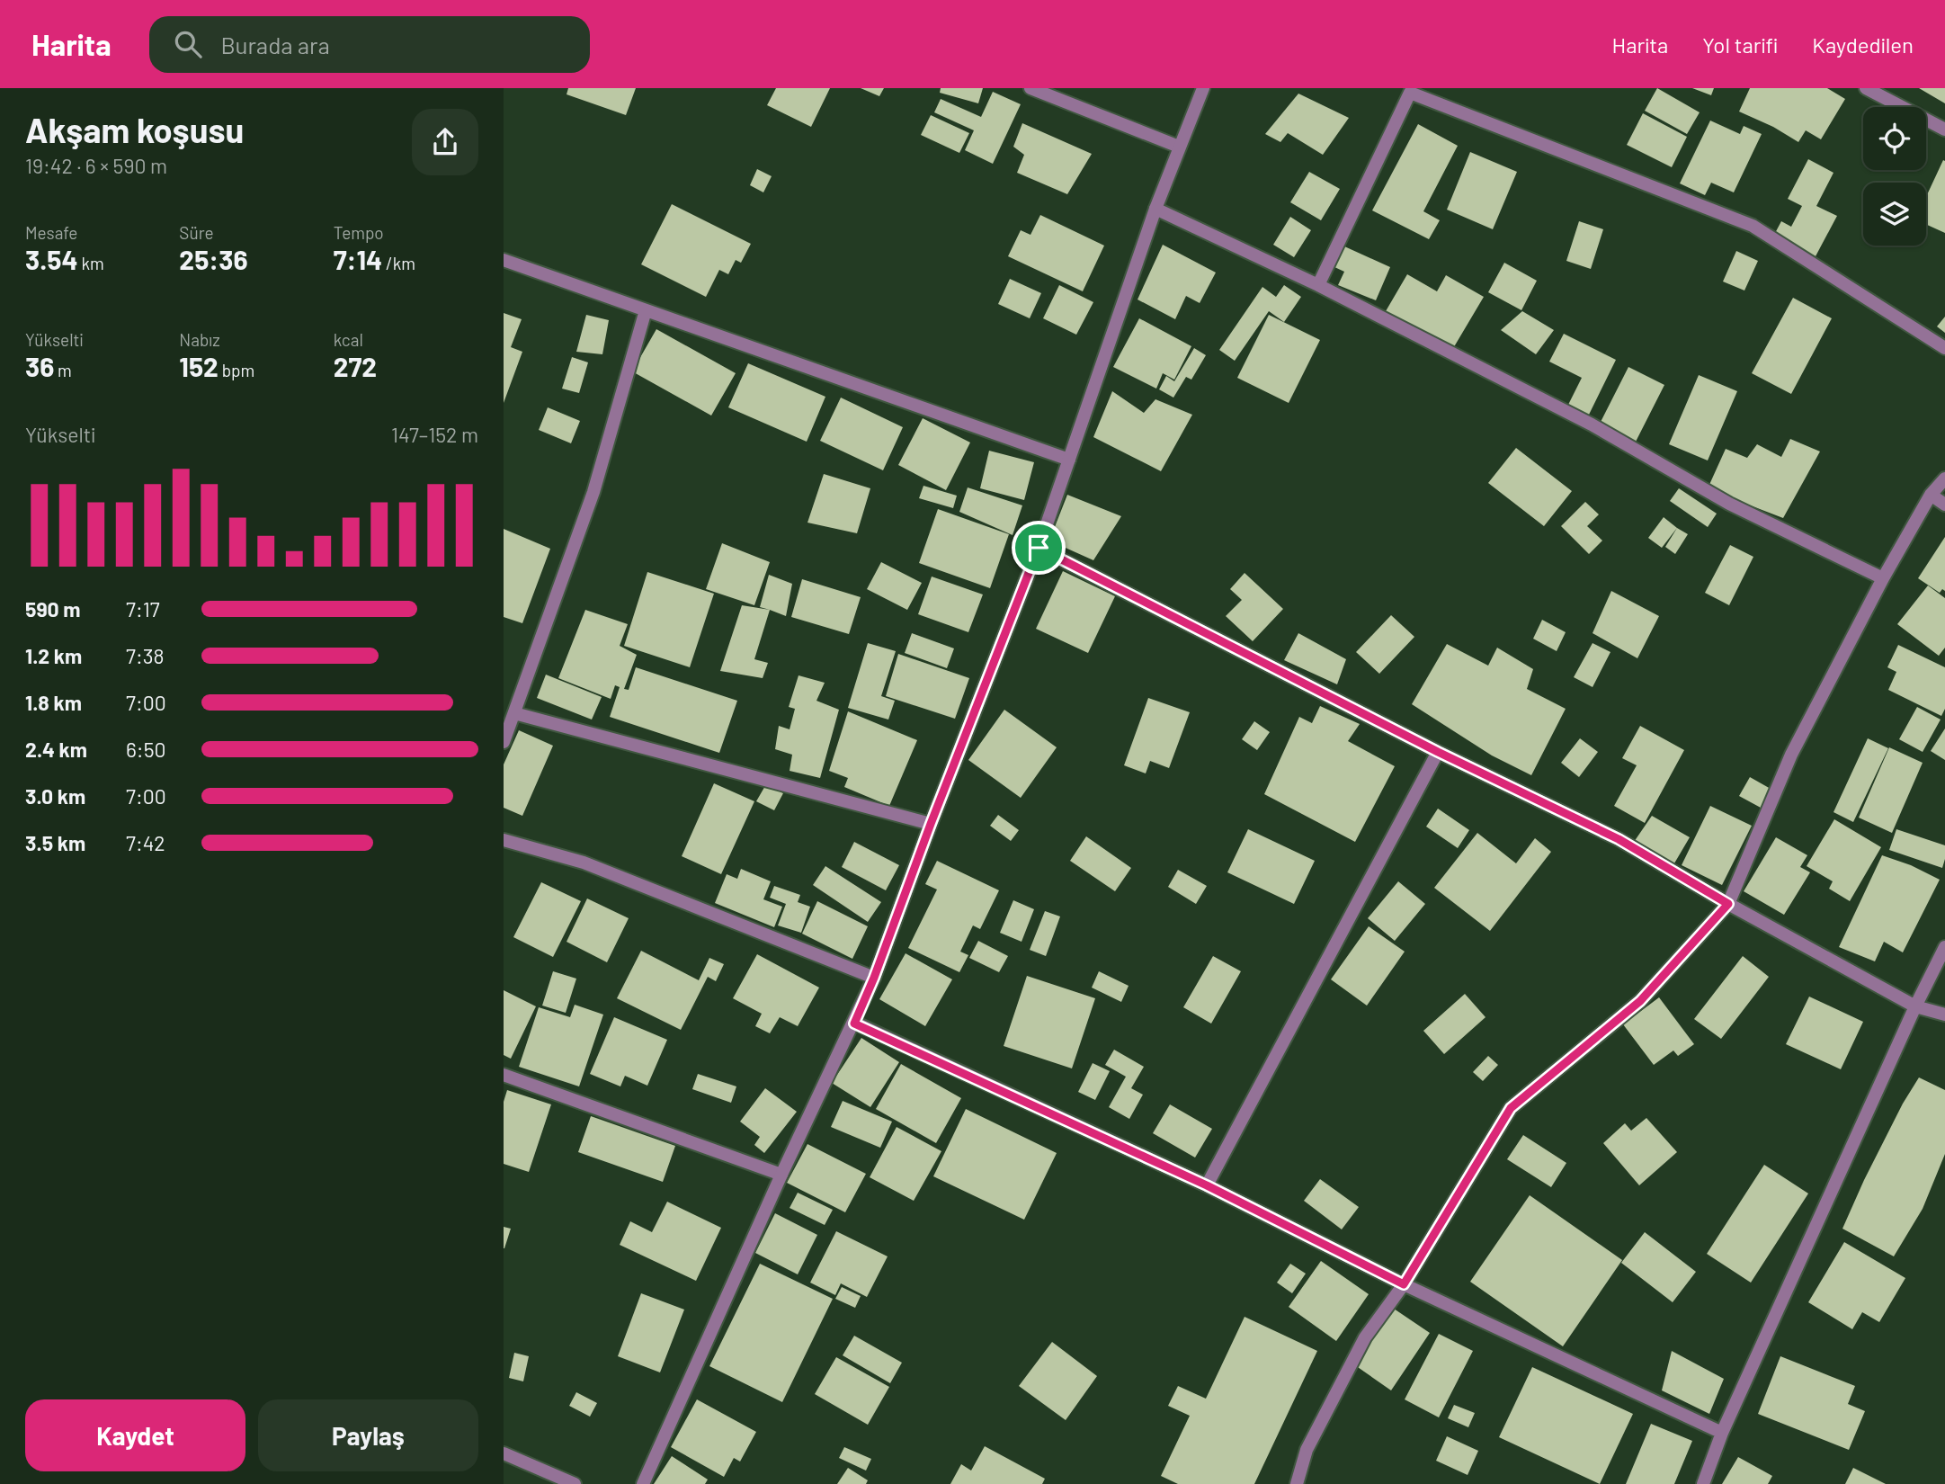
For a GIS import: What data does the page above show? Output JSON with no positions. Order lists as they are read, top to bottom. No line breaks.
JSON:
{"page":{"header":"Harita","search":"Burada ara","nav":["Harita","Yol tarifi","Kaydedilen"],"heading":["Akşam koşusu","19:42 · 6 × 590 m"],"stats":[["Mesafe","3.54 km"],["Süre","25:36"],["Tempo","7:14 /km"],["Yükselti","36 m"],["Nabız","152 bpm"],["kcal","272"]],"chart":["Yükselti","147–152 m"],"list":[{"name":"590 m","note":"7:17"},{"name":"1.2 km","note":"7:38"},{"name":"1.8 km","note":"7:00"},{"name":"2.4 km","note":"6:50"},{"name":"3.0 km","note":"7:00"},{"name":"3.5 km","note":"7:42"}],"buttons":["Kaydet","Paylaş"]}}
